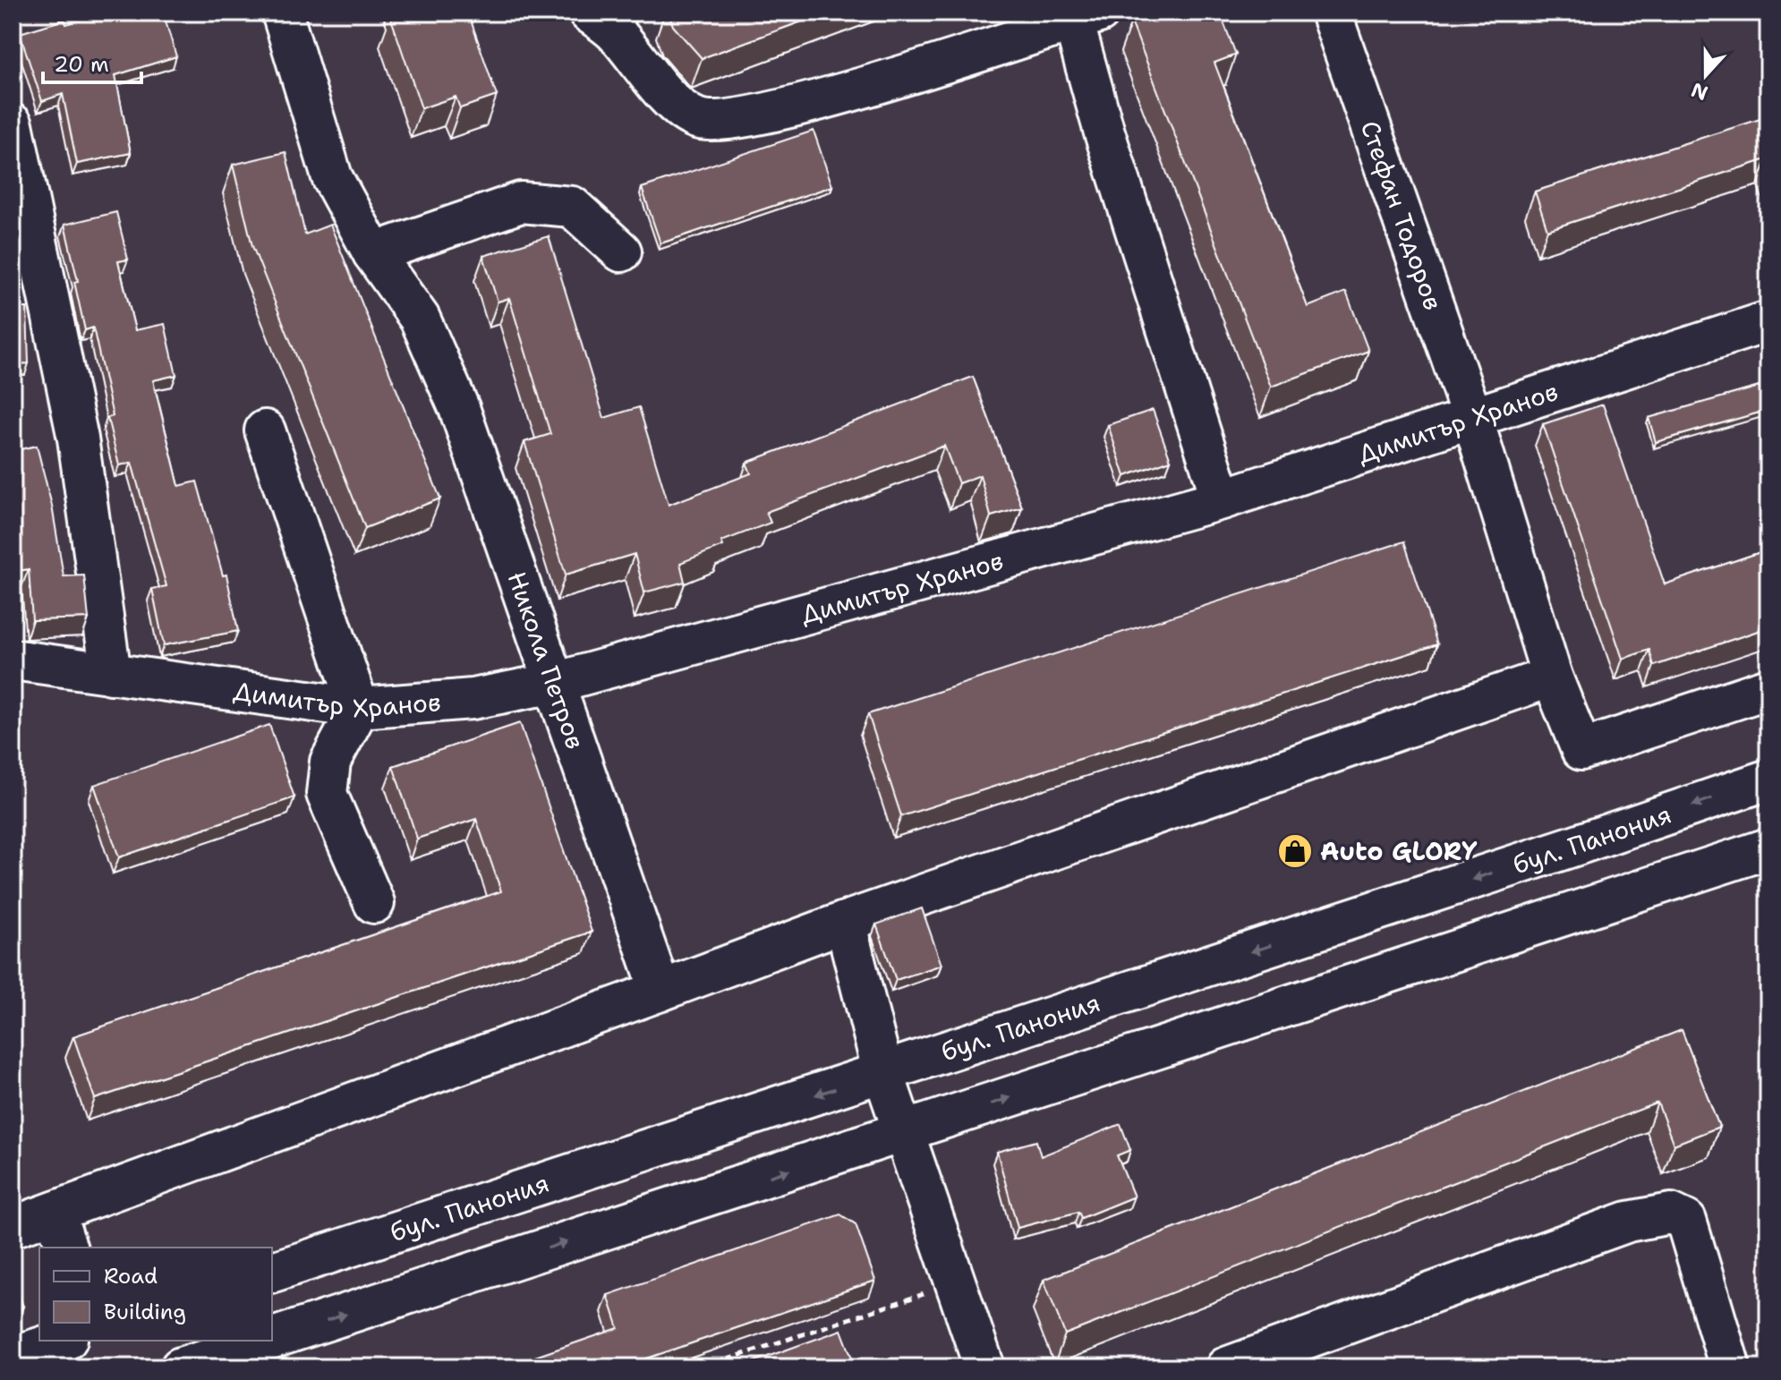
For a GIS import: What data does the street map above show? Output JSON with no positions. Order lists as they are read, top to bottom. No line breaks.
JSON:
{"streets":{"street":["Стефан Тодоров","Димитър Хранов","Никола Петров","бул. Панония"]},"crossings":[["Стефан Тодоров","Димитър Хранов"],["Димитър Хранов","Никола Петров"]],"places":{"shop":["Auto GLORY"]},"legend":["Road","Building"],"scale_bar":"20 m","north":"bottom"}
